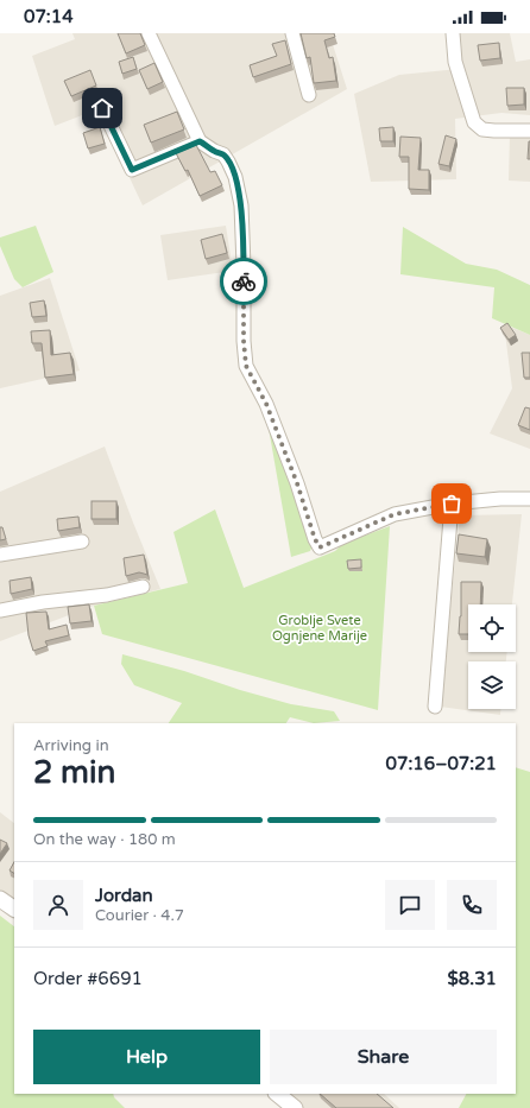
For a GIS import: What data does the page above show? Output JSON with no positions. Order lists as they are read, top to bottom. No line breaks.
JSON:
{"parks":["Groblje Svete Ognjene Marije"],"page":{"status":"07:14","heading":["2 min","Arriving in","07:16–07:21"],"panel":["Jordan","Courier · 4.7","Order #6691","$8.31"],"bar":"On the way · 180 m","buttons":["Help","Share"]}}
